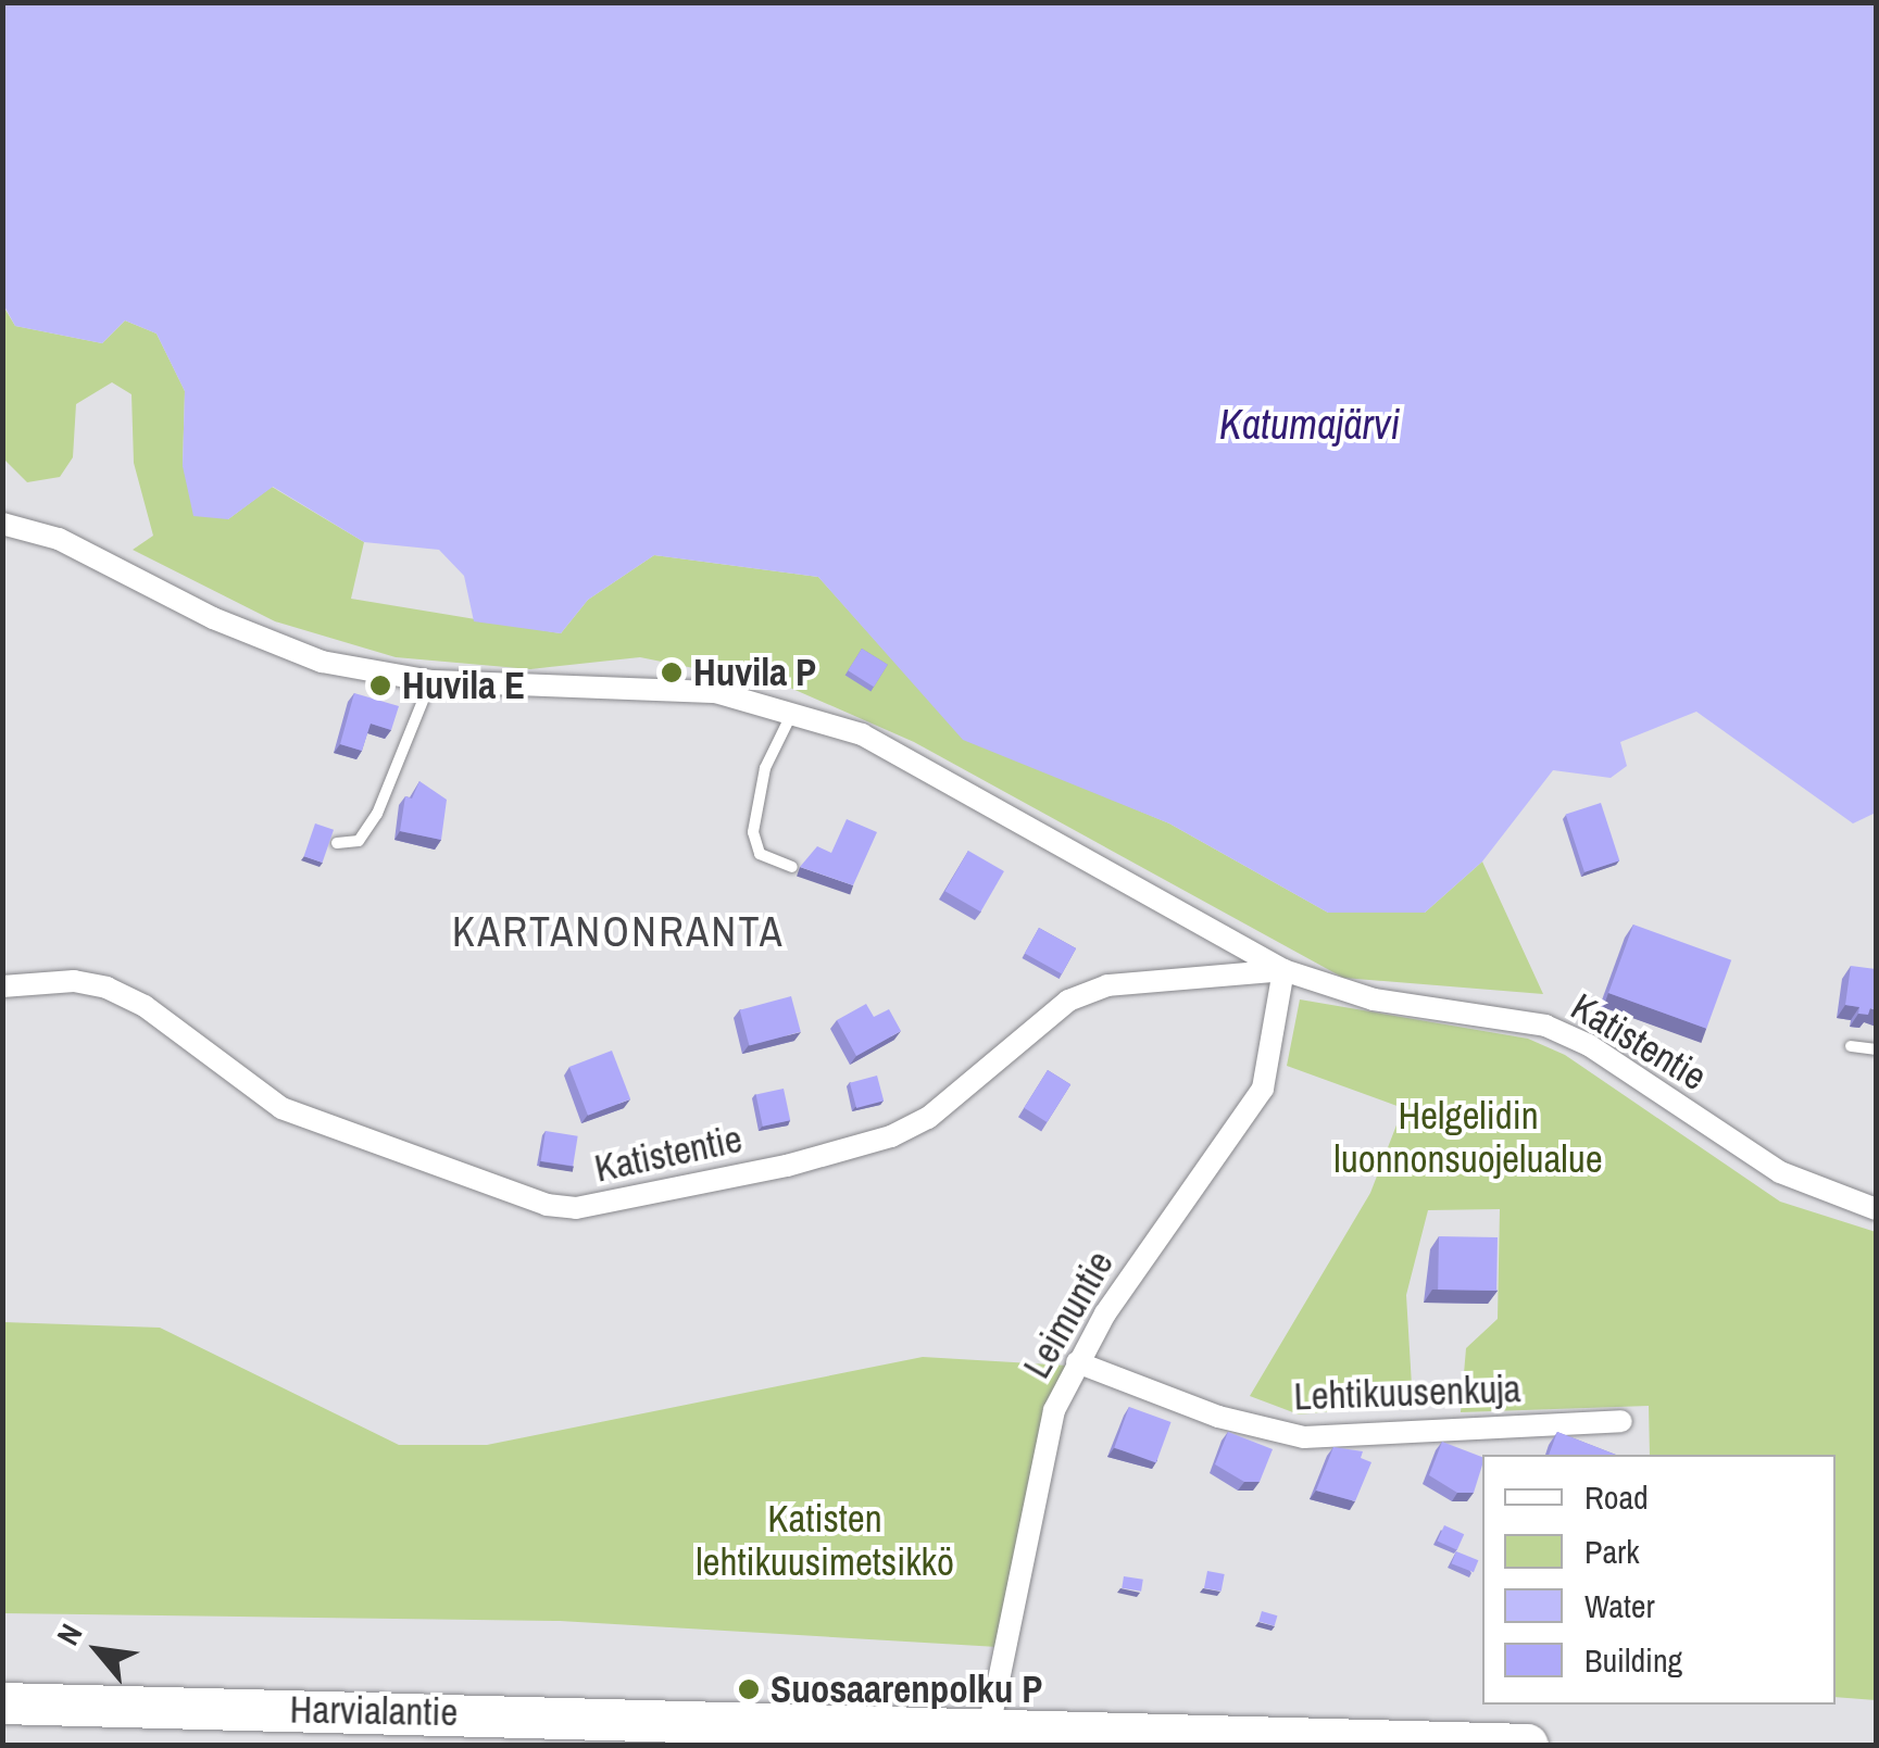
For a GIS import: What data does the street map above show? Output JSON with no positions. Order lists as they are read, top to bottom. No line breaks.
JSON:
{"streets":{"highway":["Harvialantie"],"street":["Katistentie","Leimuntie","Lehtikuusenkuja"]},"crossings":[["Katistentie","Leimuntie"],["Leimuntie","Lehtikuusenkuja"],["Leimuntie","Harvialantie"]],"districts":["KARTANONRANTA"],"water":["Katumajärvi"],"parks":["Helgelidin luonnonsuojelualue","Katisten lehtikuusimetsikkö"],"places":["Huvila P","Huvila E","Suosaarenpolku P"],"legend":["Road","Park","Water","Building"],"north":"top left"}
